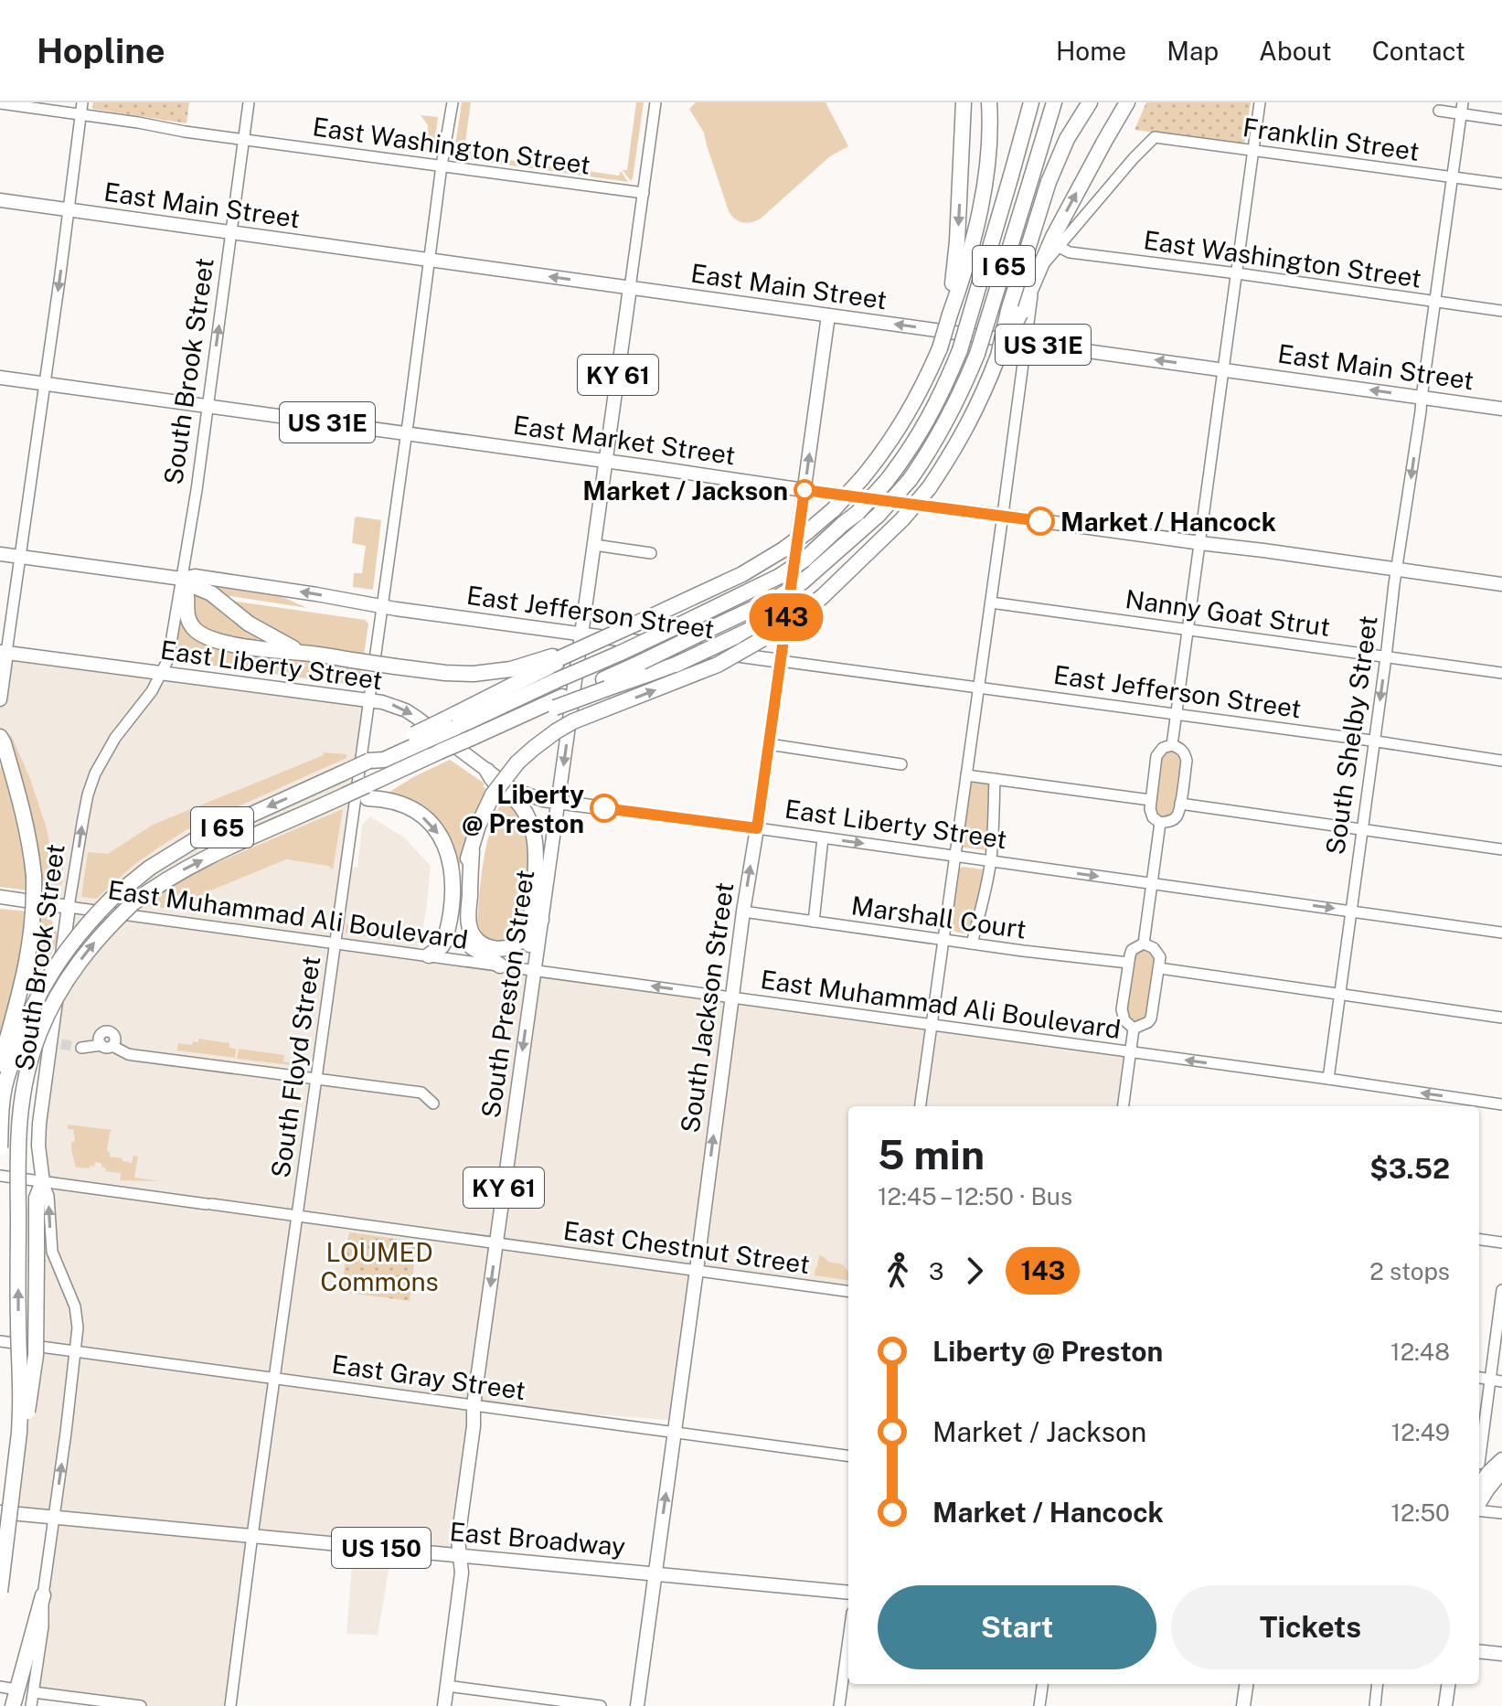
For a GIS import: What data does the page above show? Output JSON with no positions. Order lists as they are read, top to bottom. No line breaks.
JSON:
{"streets":{"highway":["I 65"],"main road":["East Main Street","US 31E","South Brook Street","KY 61","East Market Street","East Jefferson Street","East Liberty Street","South Preston Street","South Jackson Street","East Broadway","US 150"],"street":["Franklin Street","East Washington Street","Nanny Goat Strut","South Shelby Street","East Muhammad Ali Boulevard","Marshall Court","South Floyd Street","East Chestnut Street","East Gray Street"]},"crossings":[["Franklin Street","East Washington Street"],["Franklin Street","South Shelby Street"],["East Washington Street","South Brook Street"],["East Washington Street","South Shelby Street"],["East Washington Street","South Floyd Street"],["East Main Street","US 31E"],["East Main Street","South Brook Street"],["East Main Street","South Shelby Street"],["East Main Street","South Preston Street"],["East Main Street","South Jackson Street"],["East Main Street","South Floyd Street"],["US 31E","East Market Street"],["South Brook Street","East Market Street"],["South Brook Street","East Jefferson Street"],["South Brook Street","East Liberty Street"],["South Brook Street","East Muhammad Ali Boulevard"],["South Brook Street","East Chestnut Street"],["South Brook Street","East Gray Street"],["South Brook Street","East Broadway"],["East Market Street","South Shelby Street"],["East Market Street","South Preston Street"],["East Market Street","South Jackson Street"],["East Market Street","South Floyd Street"],["East Jefferson Street","South Shelby Street"],["East Jefferson Street","South Preston Street"],["East Jefferson Street","South Jackson Street"],["East Jefferson Street","South Floyd Street"],["Nanny Goat Strut","South Shelby Street"],["East Liberty Street","South Shelby Street"],["East Liberty Street","South Preston Street"],["East Liberty Street","South Jackson Street"],["East Liberty Street","South Floyd Street"],["South Shelby Street","East Muhammad Ali Boulevard"],["East Muhammad Ali Boulevard","South Preston Street"],["East Muhammad Ali Boulevard","South Jackson Street"],["East Muhammad Ali Boulevard","South Floyd Street"],["Marshall Court","South Jackson Street"],["South Preston Street","East Chestnut Street"],["South Preston Street","East Gray Street"],["South Preston Street","East Broadway"],["South Jackson Street","East Chestnut Street"],["South Jackson Street","East Gray Street"],["South Jackson Street","East Broadway"],["South Floyd Street","East Chestnut Street"],["South Floyd Street","East Gray Street"],["South Floyd Street","East Broadway"]],"one_way":["East Main Street","South Brook Street","East Liberty Street","South Preston Street","South Jackson Street"],"parks":["LOUMED Commons"],"places":["Market / Jackson","Market / Hancock","Liberty @ Preston"],"lines":["bus line 143"],"page":{"header":"Hopline","nav":["Home","Map","About","Contact"],"on_map":"143","heading":["5 min","12:45 – 12:50 · Bus","$3.52"],"legs":["3","143","2 stops"],"list":[{"name":"Liberty @ Preston","value":"12:48"},{"name":"Market / Jackson","value":"12:49"},{"name":"Market / Hancock","value":"12:50"}],"buttons":["Start","Tickets"]}}
